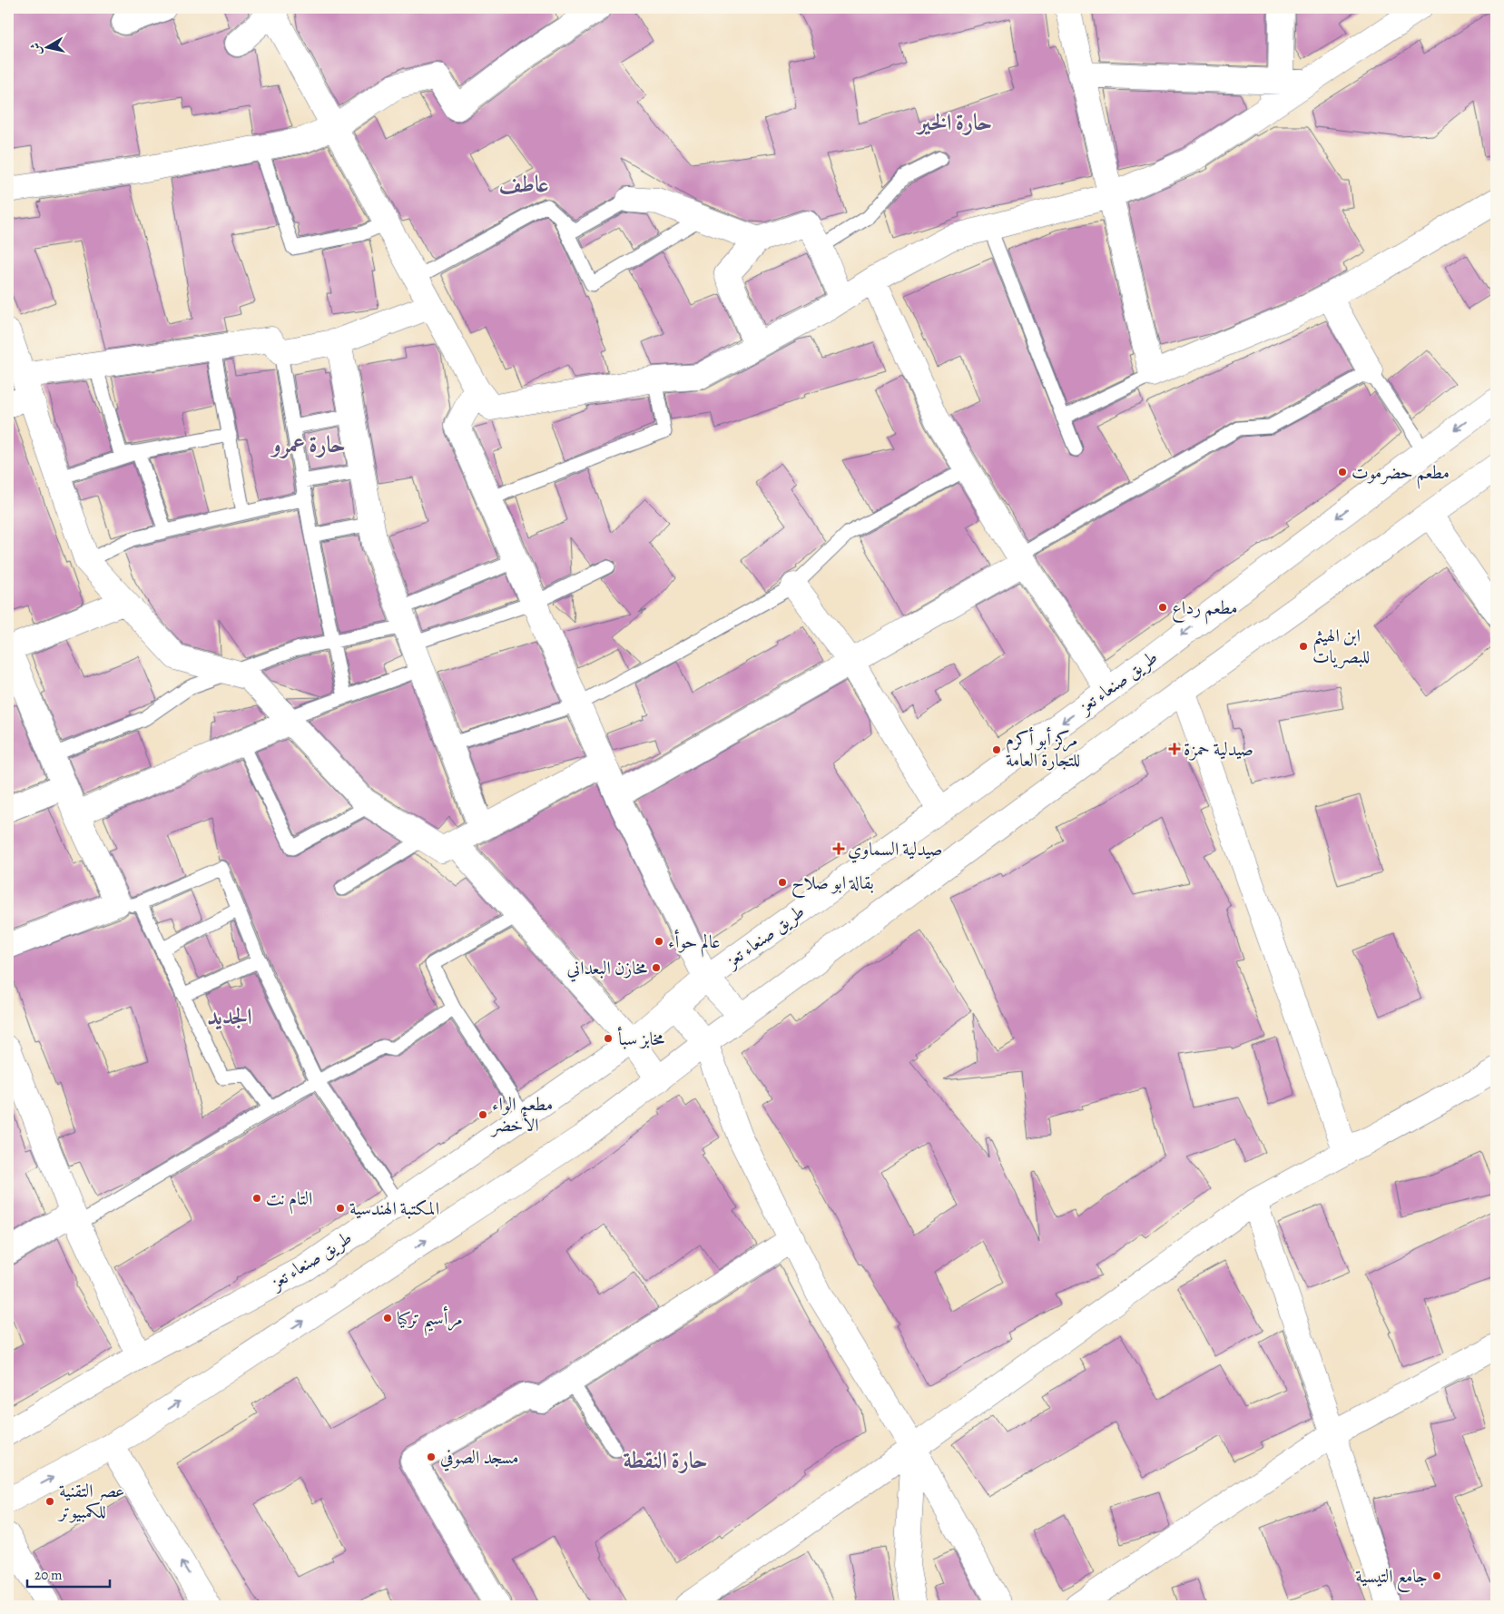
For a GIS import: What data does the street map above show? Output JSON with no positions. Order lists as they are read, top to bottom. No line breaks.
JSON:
{"streets":{"main road":["طريق صنعاء تعز"]},"districts":["حارة الخير","عاطف","حارة عمرو","الجديد","حارة النقطة"],"places":{"other":["مطعم حضرموت","مطعم رداع","ابن الهيثم للبصريات","مركز أبو أكرم للتجارة العامة","بقالة ابو صلاح","عالم حوأء","مخازن البعداني","مخابز سبأ","مطعم الواء الأخضر","التام نت","المكتبة الهندسية","مرأسيم تركيا","مسجد الصوفي","عصر التقنية للكمبيوتر","جامع التيسية"],"health":["صيدلية حمزة","صيدلية السماوي"]},"scale_bar":"20 m","north":"left"}
